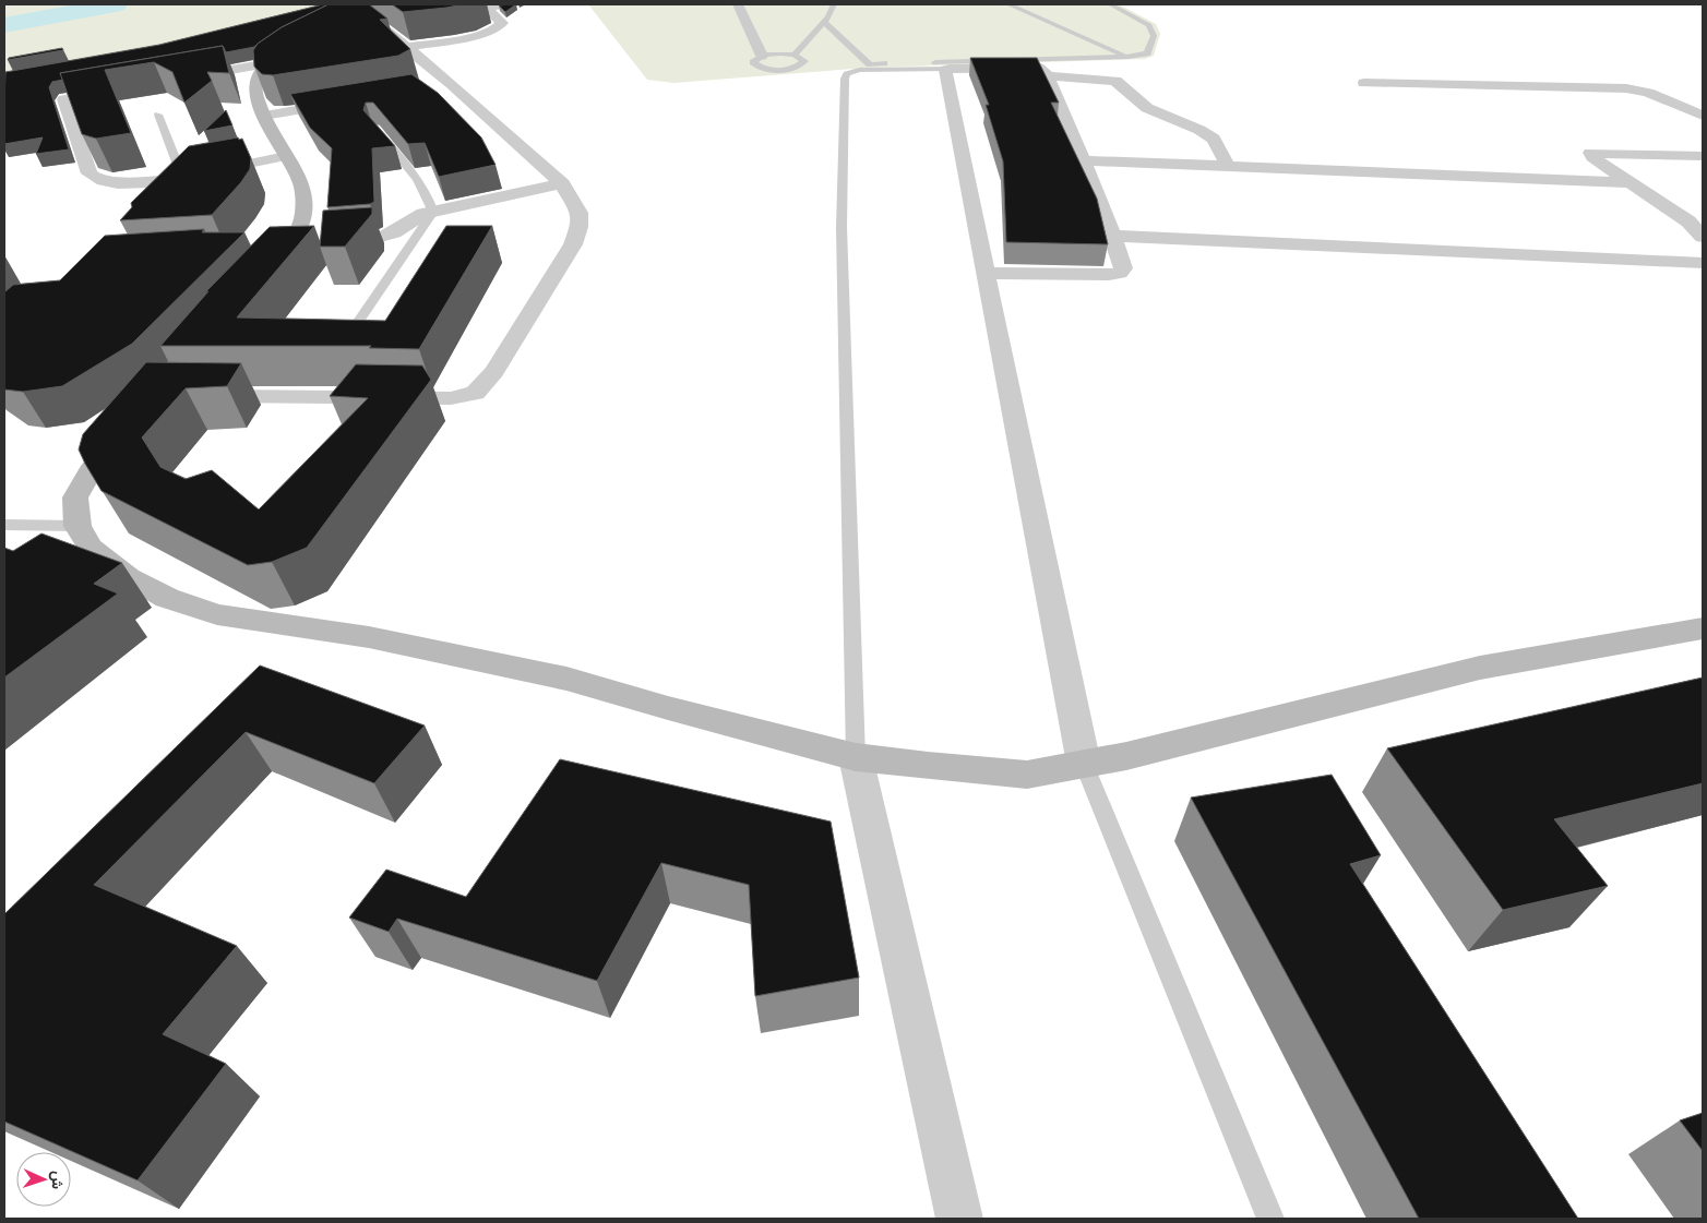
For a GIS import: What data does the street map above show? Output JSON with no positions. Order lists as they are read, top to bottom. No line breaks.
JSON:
{"north":"right"}
